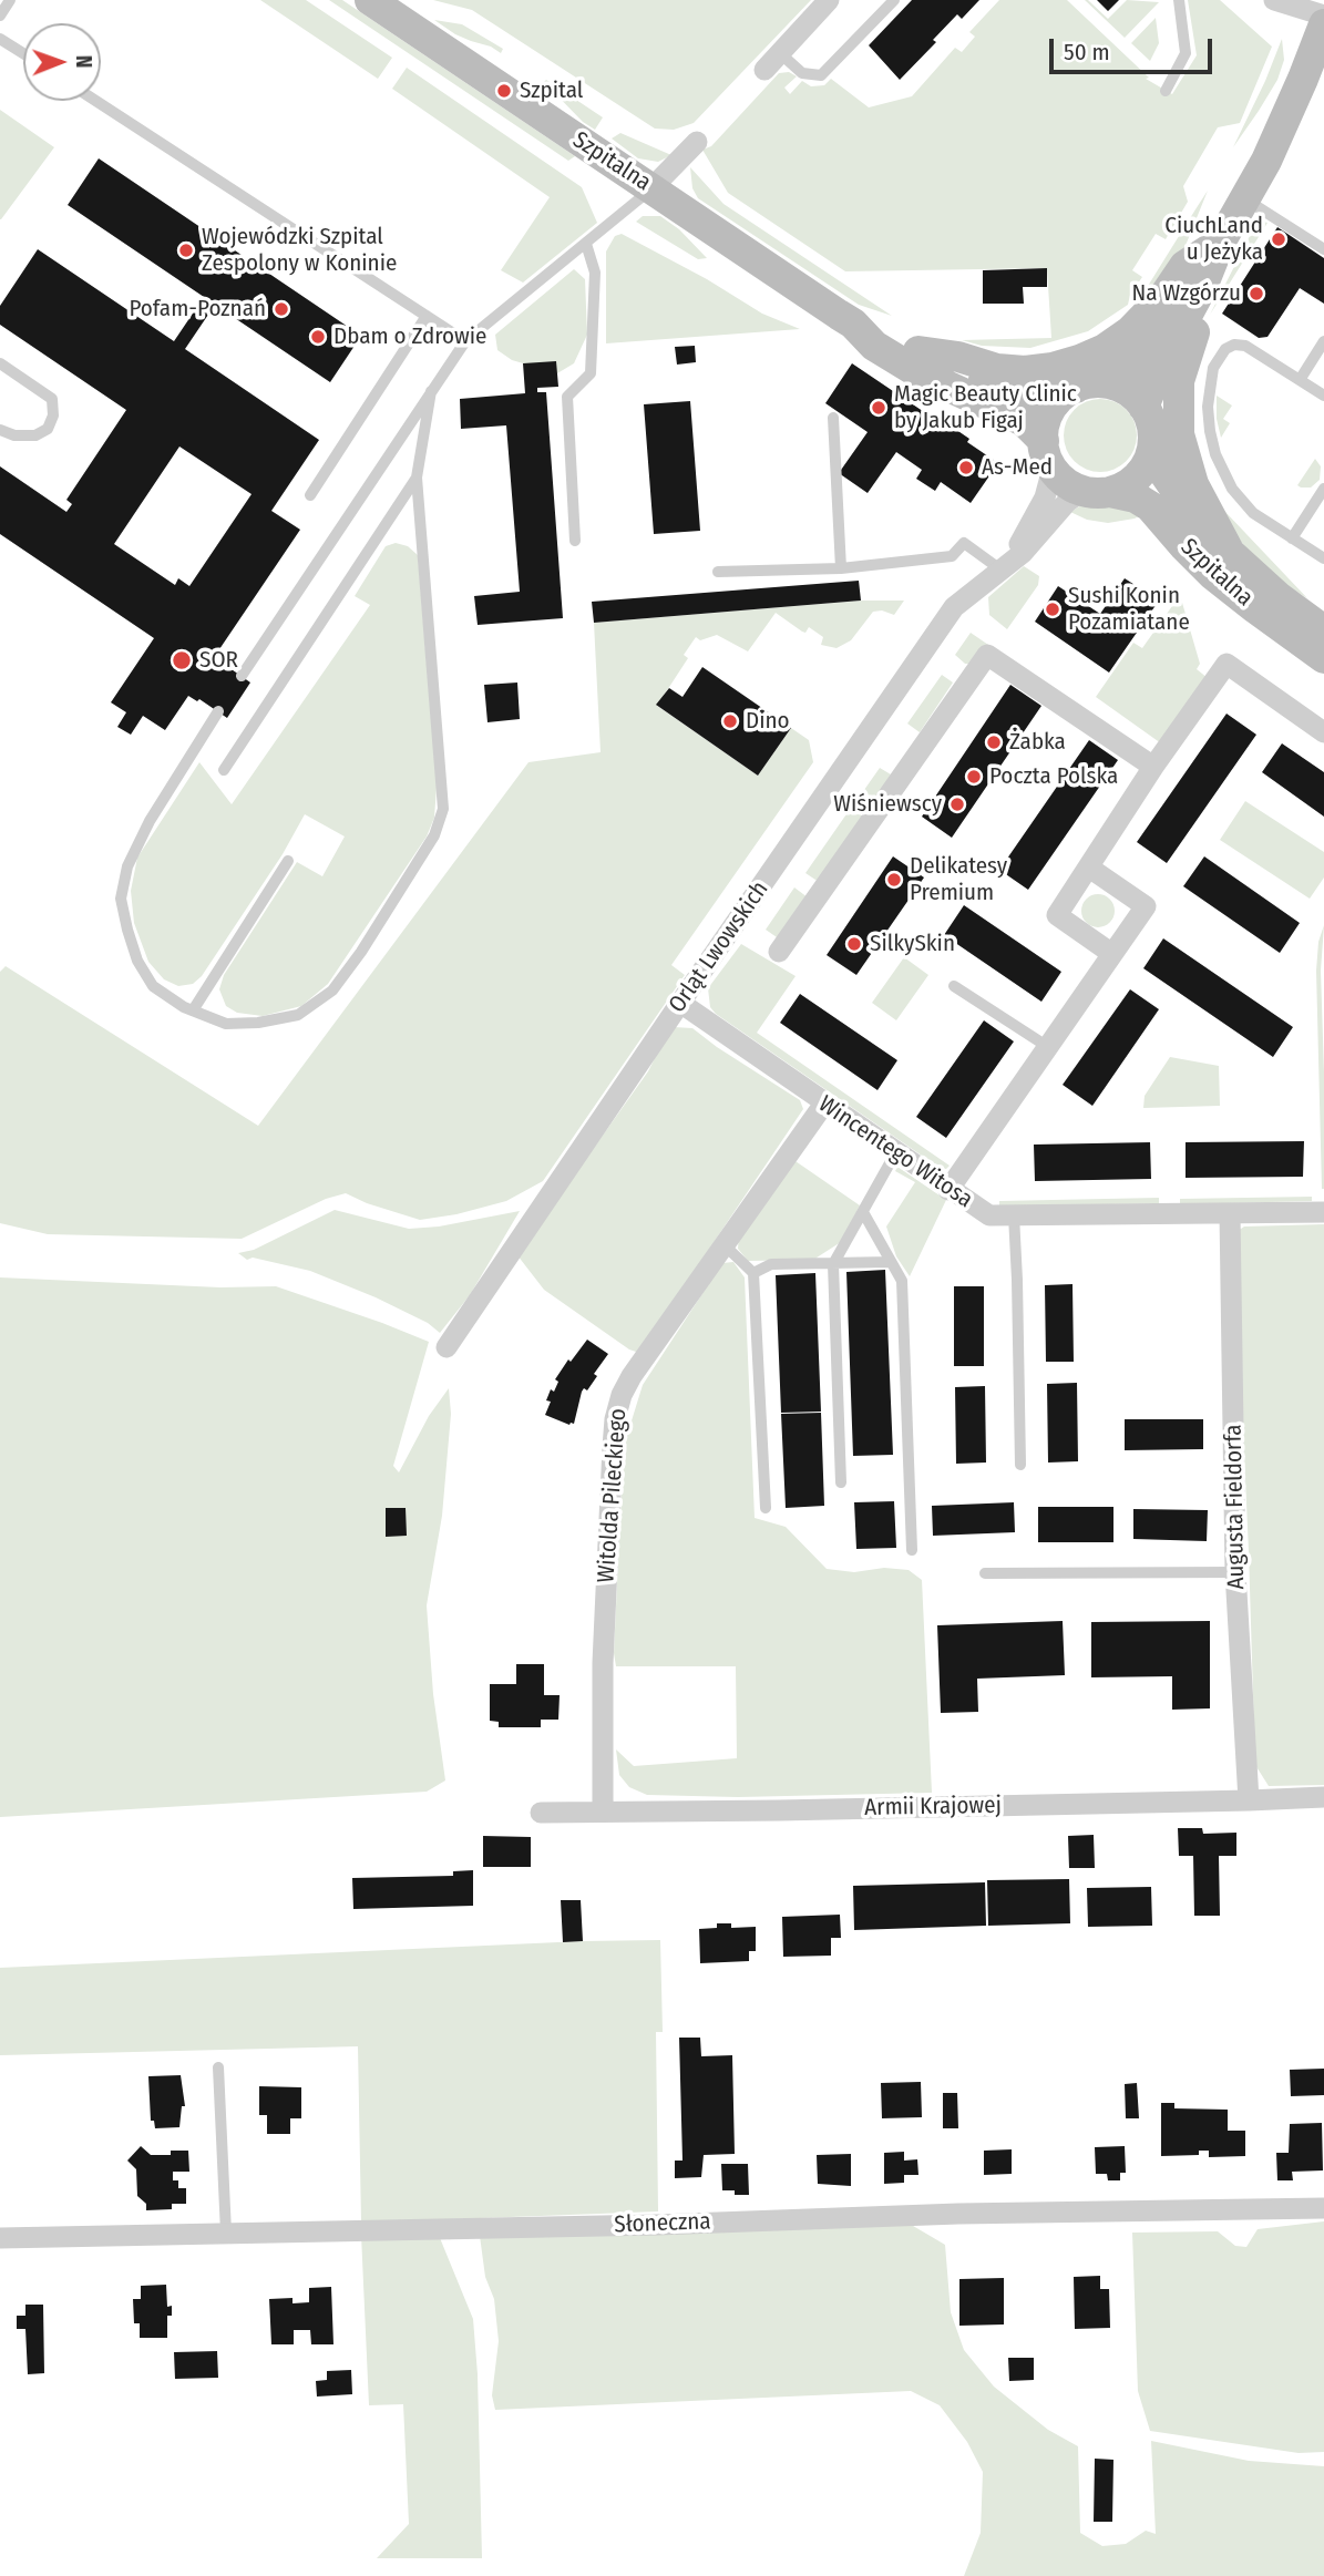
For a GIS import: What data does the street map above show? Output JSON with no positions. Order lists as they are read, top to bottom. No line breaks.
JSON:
{"streets":{"street":["Szpitalna","Orląt Lwowskich","Wincentego Witosa","Witolda Pileckiego","Augusta Fieldorfa","Armii Krajowej","Słoneczna"]},"crossings":[["Szpitalna","Orląt Lwowskich"],["Orląt Lwowskich","Wincentego Witosa"],["Wincentego Witosa","Witolda Pileckiego"],["Wincentego Witosa","Augusta Fieldorfa"],["Witolda Pileckiego","Armii Krajowej"],["Augusta Fieldorfa","Armii Krajowej"]],"places":["Szpital","CiuchLand u Jeżyka","Wojewódzki Szpital Zespolony w Koninie","Na Wzgórzu","Pofam-Poznań","Dbam o Zdrowie","Magic Beauty Clinic by Jakub Figaj","As-Med","Sushi Konin Pozamiatane","SOR","Dino","Żabka","Poczta Polska","Wiśniewscy","Delikatesy Premium","SilkySkin"],"scale_bar":"50 m","north":"right"}
